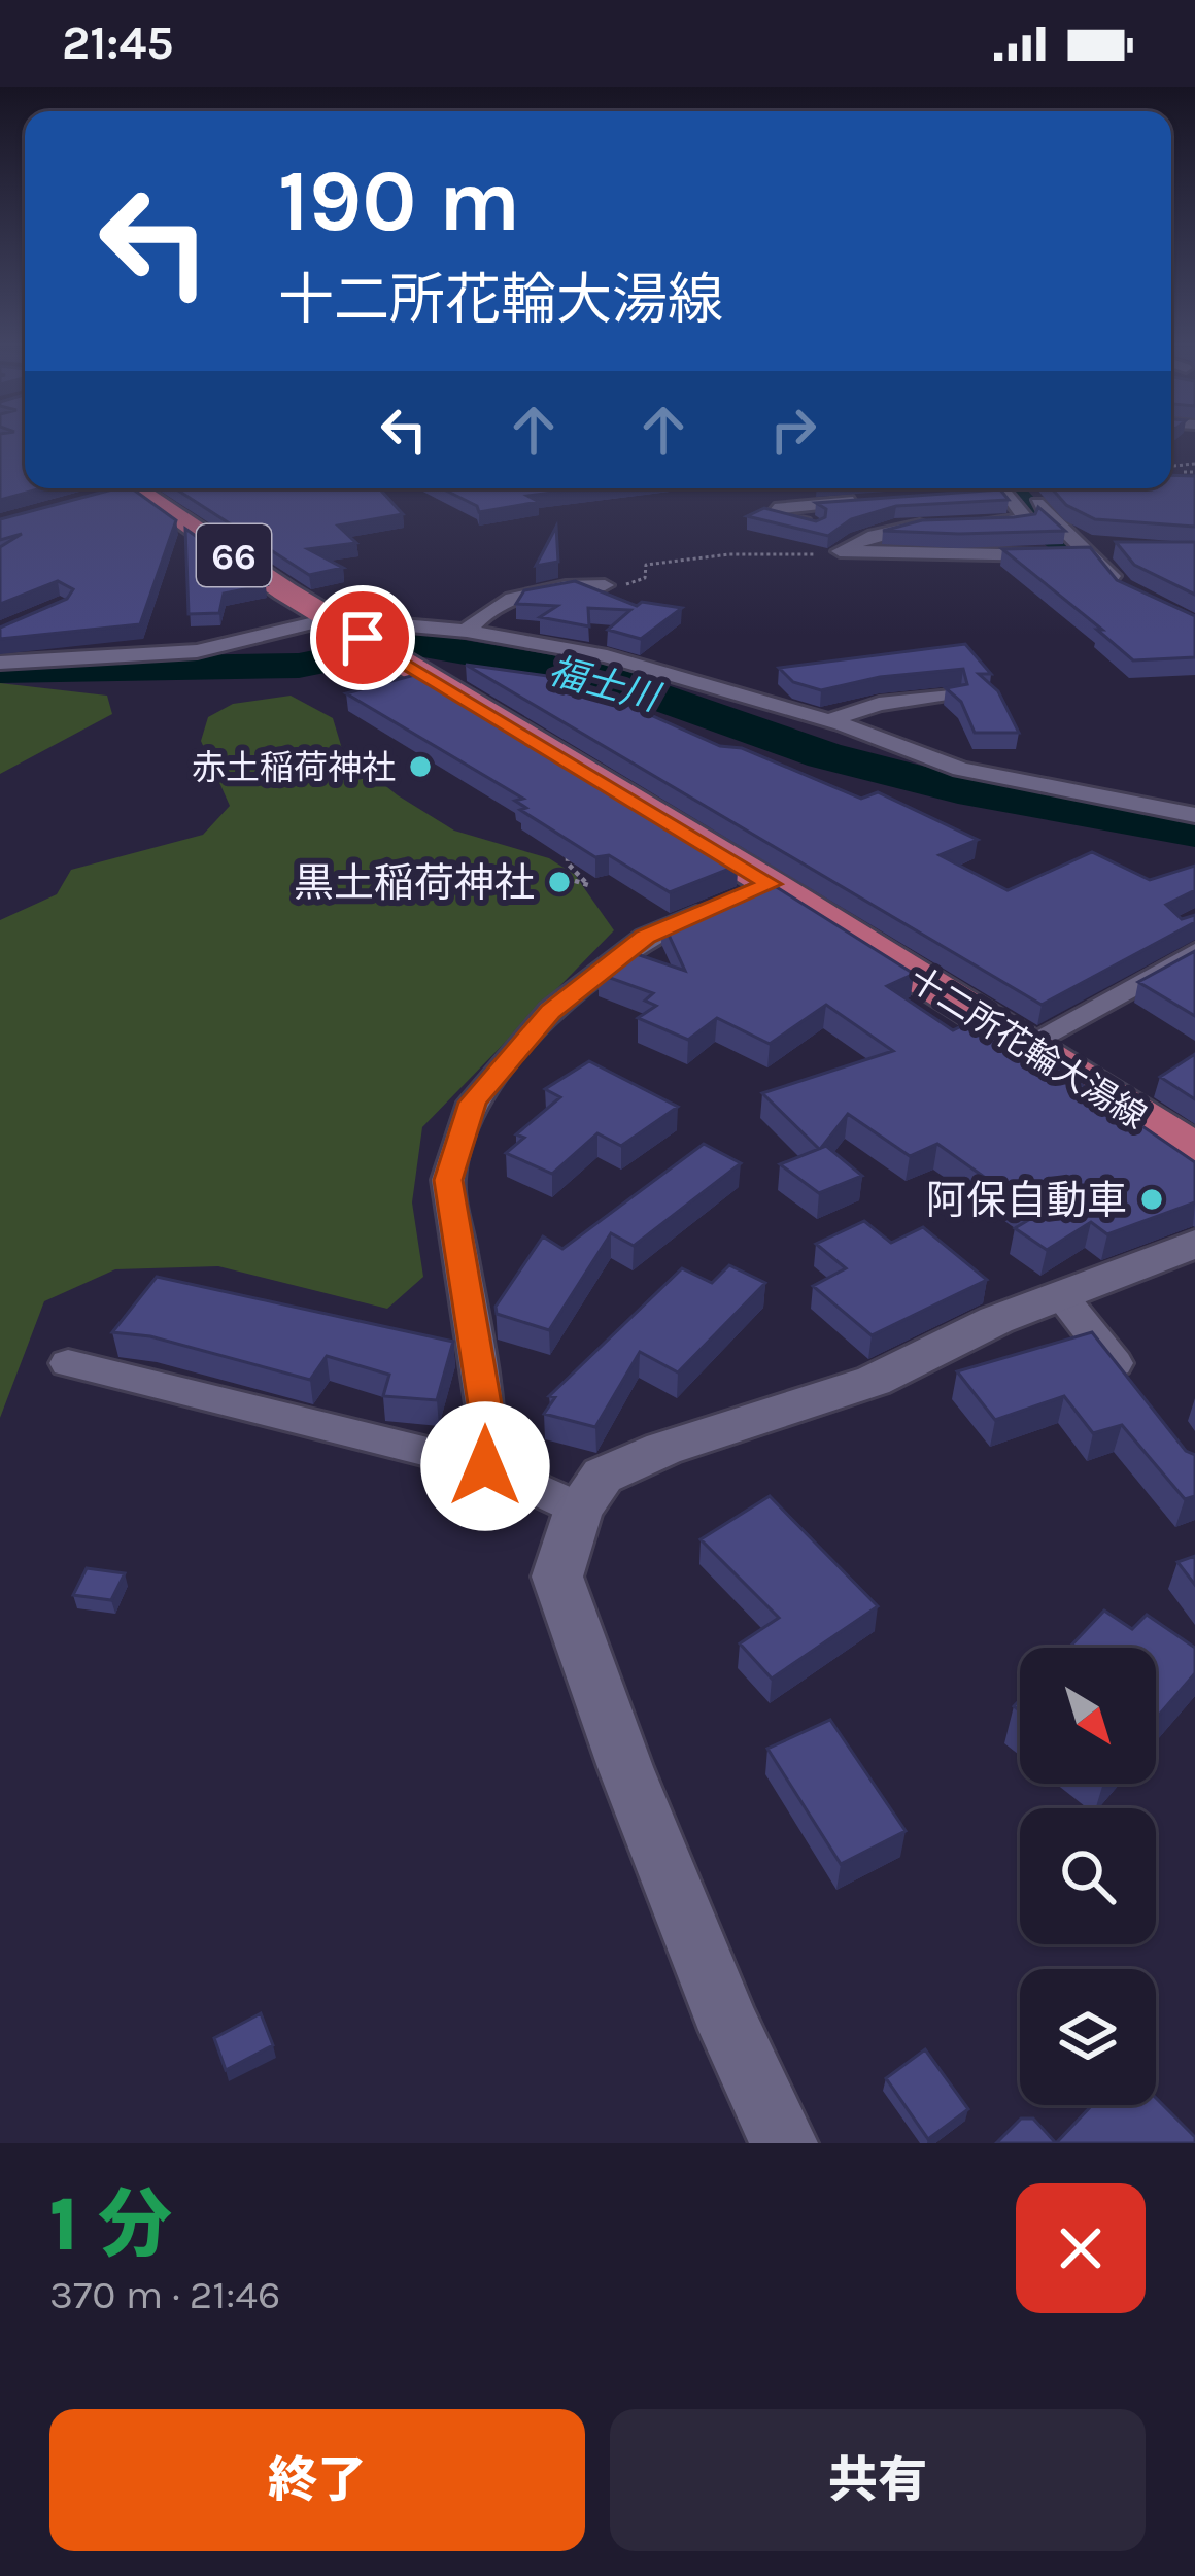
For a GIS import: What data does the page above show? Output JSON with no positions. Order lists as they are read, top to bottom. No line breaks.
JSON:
{"streets":{"main road":["66","十二所花輪大湯線"]},"water":["福士川"],"places":["赤土稲荷神社","黒土稲荷神社","阿保自動車"],"north":"bottom right","page":{"status":"21:45","turn":["190 m","十二所花輪大湯線"],"heading":["1 分","370 m · 21:46"],"buttons":["終了","共有"]}}
